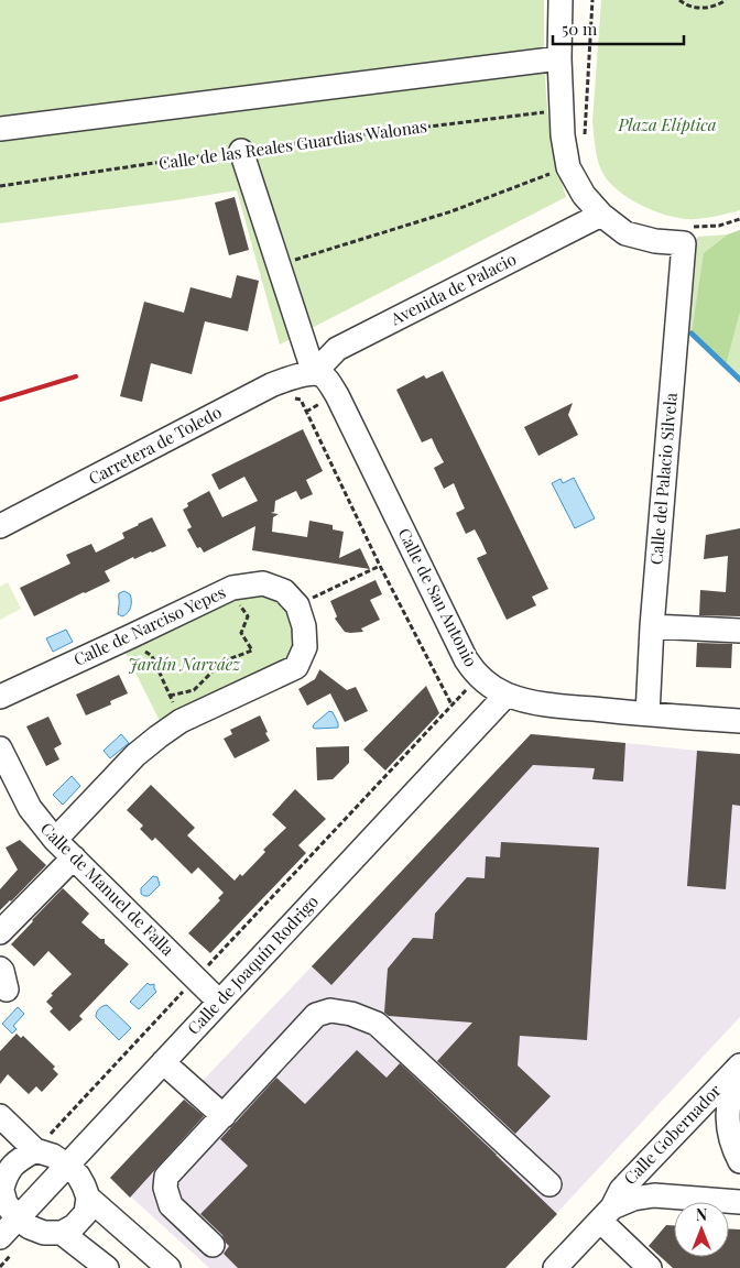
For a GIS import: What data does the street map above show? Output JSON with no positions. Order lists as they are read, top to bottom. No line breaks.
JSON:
{"streets":{"street":["Avenida de Palacio","Carretera de Toledo","Calle del Palacio Silvela","Calle de San Antonio","Calle de Narciso Yepes","Calle de Manuel de Falla","Calle de Joaquín Rodrigo","Calle Gobernador"],"path":["Calle de las Reales Guardias Walonas"]},"crossings":[["Avenida de Palacio","Carretera de Toledo"],["Avenida de Palacio","Calle de San Antonio"],["Carretera de Toledo","Calle de San Antonio"],["Calle del Palacio Silvela","Calle de San Antonio"],["Calle de San Antonio","Calle de Joaquín Rodrigo"],["Calle de Manuel de Falla","Calle de Joaquín Rodrigo"]],"parks":["Plaza Elíptica","Jardín Narváez"],"scale_bar":"50 m","north":"top"}
